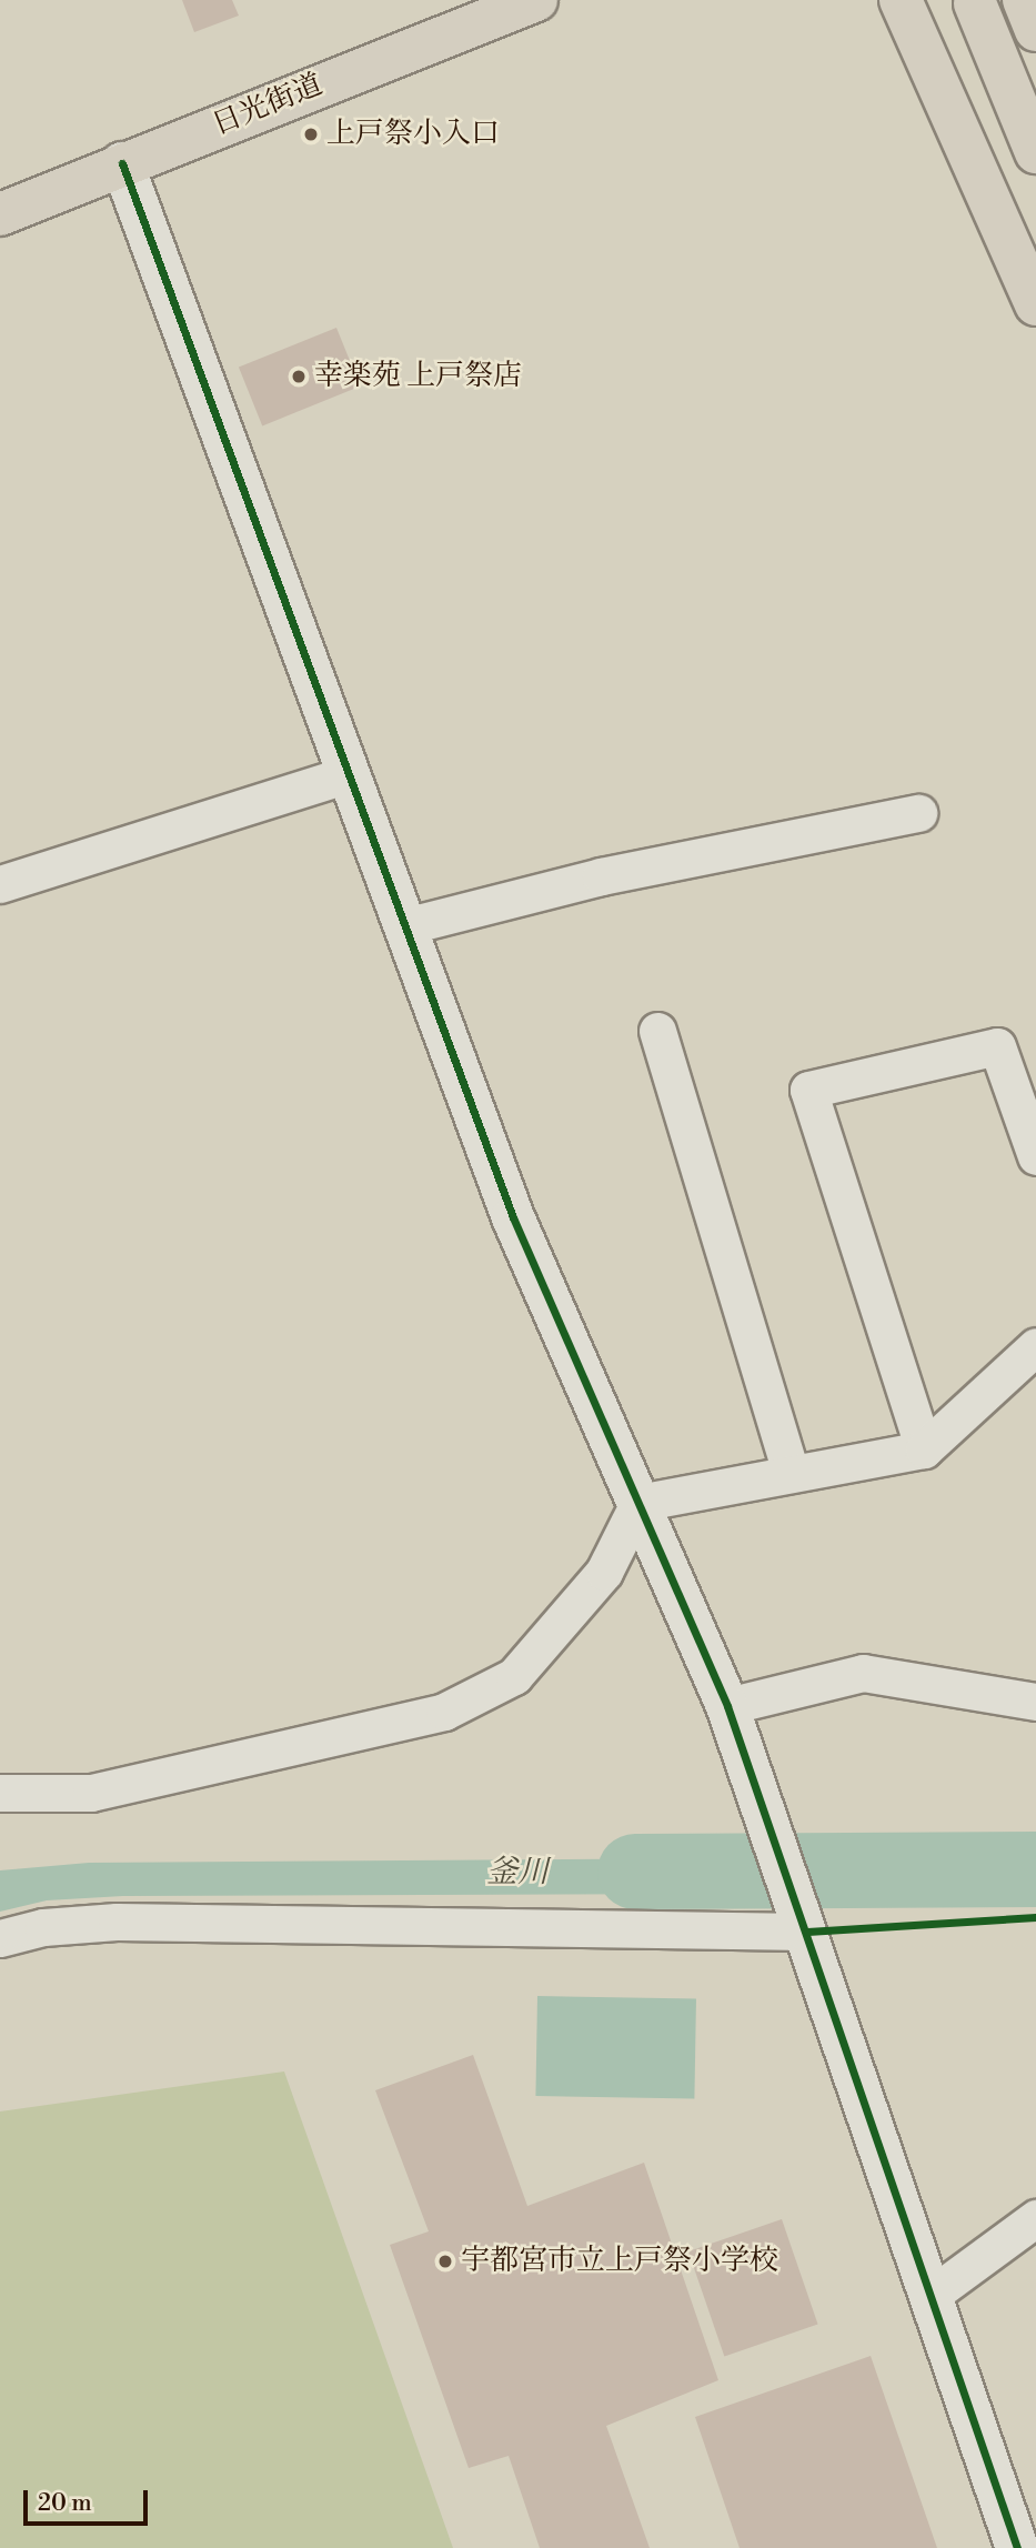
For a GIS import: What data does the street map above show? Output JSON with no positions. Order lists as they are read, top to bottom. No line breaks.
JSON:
{"streets":{"main road":["日光街道"]},"water":["釜川"],"places":["上戸祭小入口","幸楽苑 上戸祭店","宇都宮市立上戸祭小学校"],"scale_bar":"20 m"}
